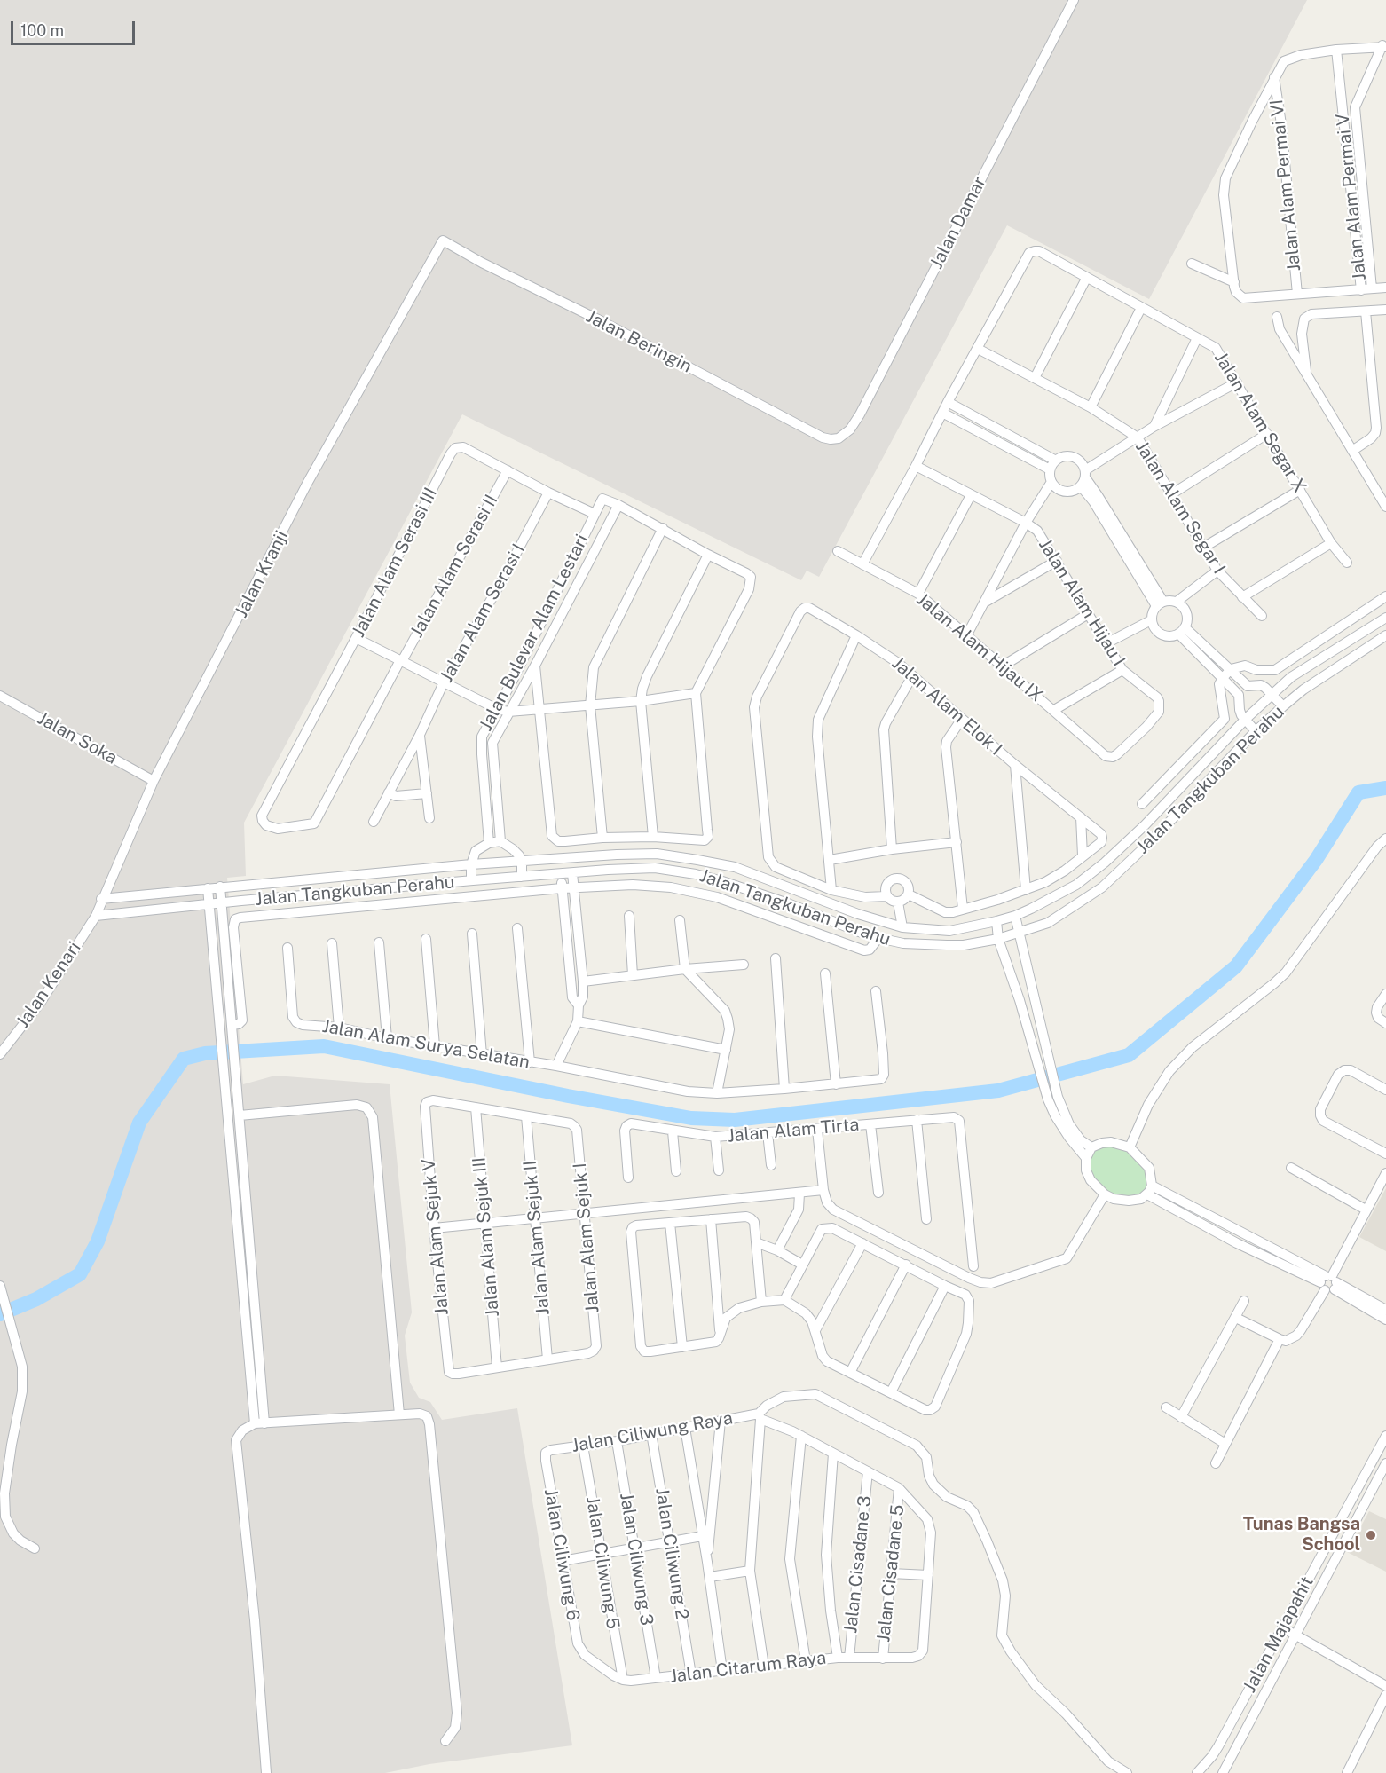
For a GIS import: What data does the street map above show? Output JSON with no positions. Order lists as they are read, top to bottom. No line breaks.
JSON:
{"streets":{"street":["Jalan Alam Permai VI","Jalan Alam Permai V","Jalan Damar","Jalan Beringin","Jalan Alam Segar X","Jalan Alam Segar I","Jalan Alam Serasi III","Jalan Alam Serasi II","Jalan Kranji","Jalan Alam Hijau I","Jalan Alam Serasi I","Jalan Bulevar Alam Lestari","Jalan Alam Hijau IX","Jalan Alam Elok I","Jalan Soka","Jalan Tangkuban Perahu","Jalan Kenari","Jalan Alam Surya Selatan","Jalan Alam Tirta","Jalan Alam Sejuk V","Jalan Alam Sejuk III","Jalan Alam Sejuk II","Jalan Alam Sejuk I","Jalan Ciliwung Raya","Jalan Ciliwung 2","Jalan Ciliwung 6","Jalan Ciliwung 3","Jalan Ciliwung 5","Jalan Cisadane 3","Jalan Cisadane 5","Jalan Majapahit","Jalan Citarum Raya"]},"crossings":[["Jalan Damar","Jalan Beringin"],["Jalan Beringin","Jalan Kranji"],["Jalan Alam Segar X","Jalan Alam Segar I"],["Jalan Alam Serasi III","Jalan Alam Serasi II"],["Jalan Alam Serasi III","Jalan Alam Serasi I"],["Jalan Alam Serasi III","Jalan Bulevar Alam Lestari"],["Jalan Kranji","Jalan Soka"],["Jalan Kranji","Jalan Tangkuban Perahu"],["Jalan Kranji","Jalan Kenari"],["Jalan Alam Hijau I","Jalan Alam Hijau IX"],["Jalan Tangkuban Perahu","Jalan Kenari"],["Jalan Alam Sejuk V","Jalan Alam Sejuk III"],["Jalan Alam Sejuk II","Jalan Alam Sejuk I"],["Jalan Ciliwung Raya","Jalan Ciliwung 2"],["Jalan Ciliwung Raya","Jalan Ciliwung 6"],["Jalan Ciliwung Raya","Jalan Ciliwung 3"],["Jalan Ciliwung Raya","Jalan Ciliwung 5"],["Jalan Ciliwung 2","Jalan Citarum Raya"],["Jalan Ciliwung 6","Jalan Ciliwung 5"],["Jalan Ciliwung 6","Jalan Citarum Raya"],["Jalan Ciliwung 3","Jalan Citarum Raya"],["Jalan Ciliwung 5","Jalan Citarum Raya"],["Jalan Cisadane 3","Jalan Citarum Raya"],["Jalan Cisadane 5","Jalan Citarum Raya"]],"places":["Tunas Bangsa School"],"scale_bar":"100 m"}
